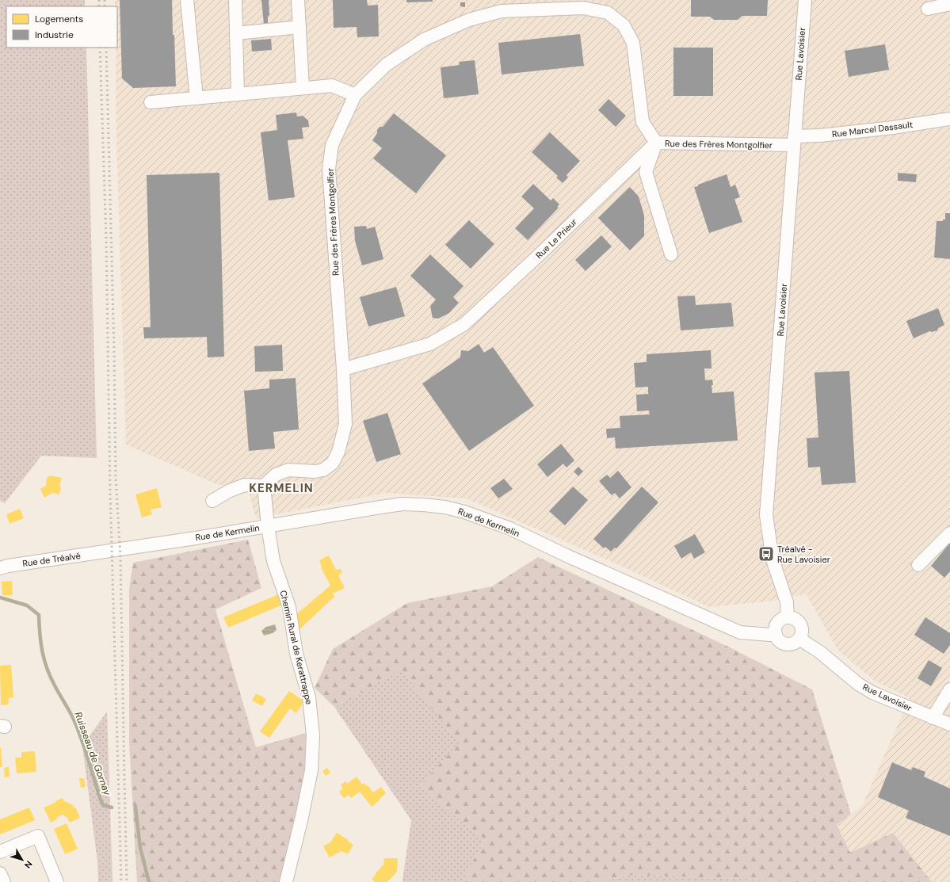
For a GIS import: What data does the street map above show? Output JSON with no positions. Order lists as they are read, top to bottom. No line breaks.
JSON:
{"streets":{"street":["Rue Lavoisier","Rue Marcel Dassault","Rue des Frères Montgolfier","Rue Le Prieur","Rue de Kermelin","Rue de Tréalvé","Chemin Rural de Kerattrappe"]},"crossings":[["Rue Lavoisier","Rue Marcel Dassault"],["Rue Lavoisier","Rue des Frères Montgolfier"],["Rue Lavoisier","Rue de Kermelin"],["Rue Marcel Dassault","Rue des Frères Montgolfier"],["Rue des Frères Montgolfier","Rue Le Prieur"],["Rue des Frères Montgolfier","Chemin Rural de Kerattrappe"],["Rue de Kermelin","Rue de Tréalvé"],["Rue de Kermelin","Chemin Rural de Kerattrappe"]],"districts":["KERMELIN"],"water":["Ruisseau de Gornay"],"places":{"bus stop":["Tréalvé - Rue Lavoisier"]},"legend":["Logements","Industrie"],"north":"bottom right"}
